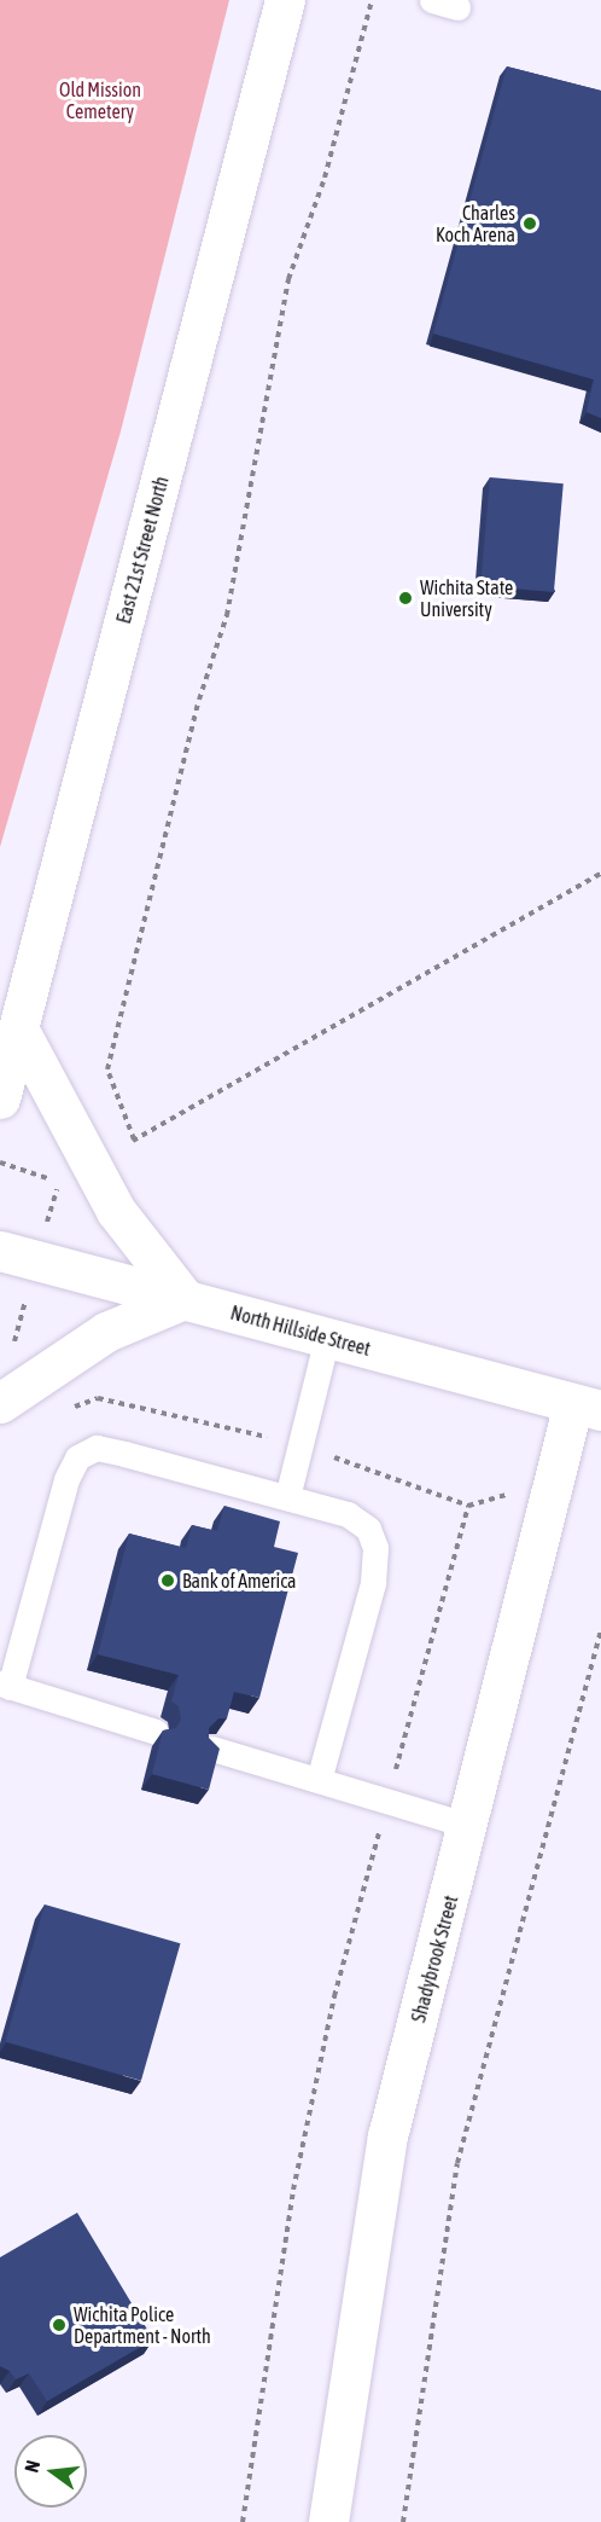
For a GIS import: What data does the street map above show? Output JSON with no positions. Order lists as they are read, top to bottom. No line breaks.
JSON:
{"streets":{"main road":["East 21st Street North","North Hillside Street","Shadybrook Street"]},"crossings":[["North Hillside Street","Shadybrook Street"]],"parks":["Old Mission Cemetery"],"places":["Charles Koch Arena","Wichita State University","Bank of America","Wichita Police Department - North"],"north":"left"}
